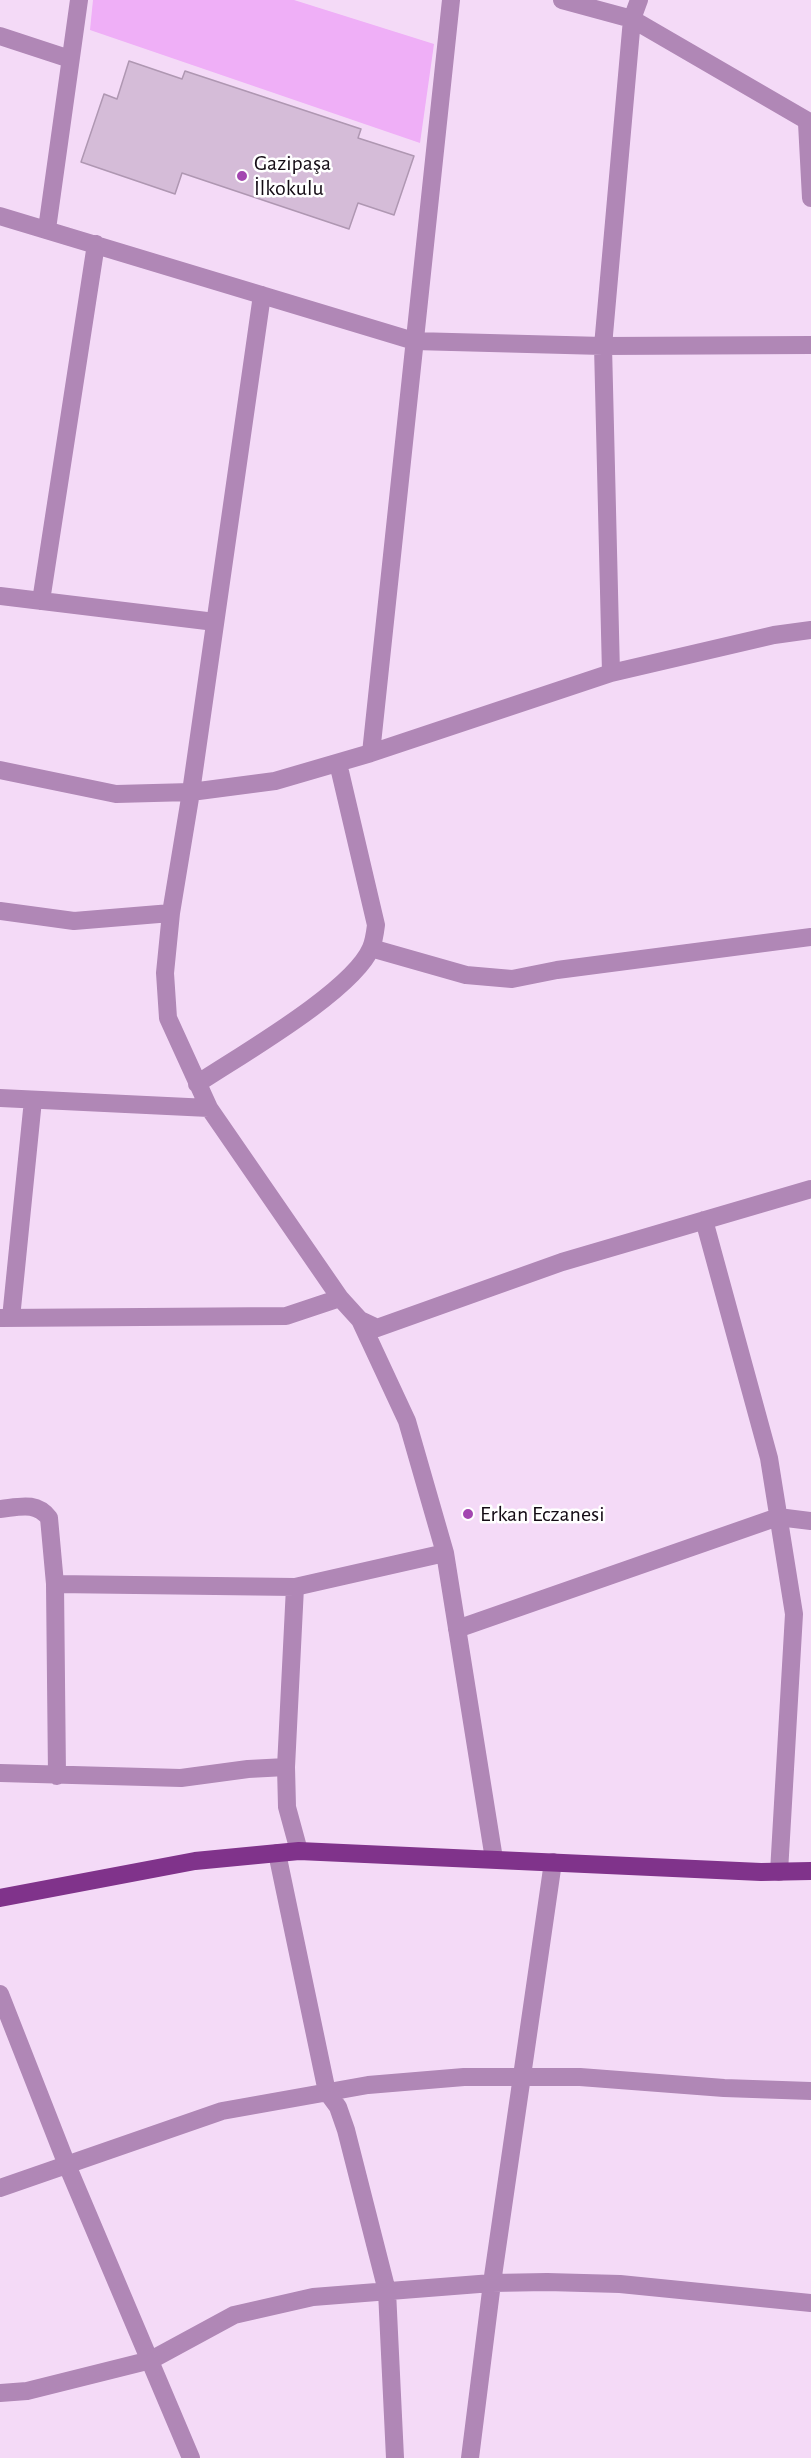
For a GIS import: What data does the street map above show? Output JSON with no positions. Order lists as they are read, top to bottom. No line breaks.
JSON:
{"places":["Gazipaşa İlkokulu","Erkan Eczanesi"]}
